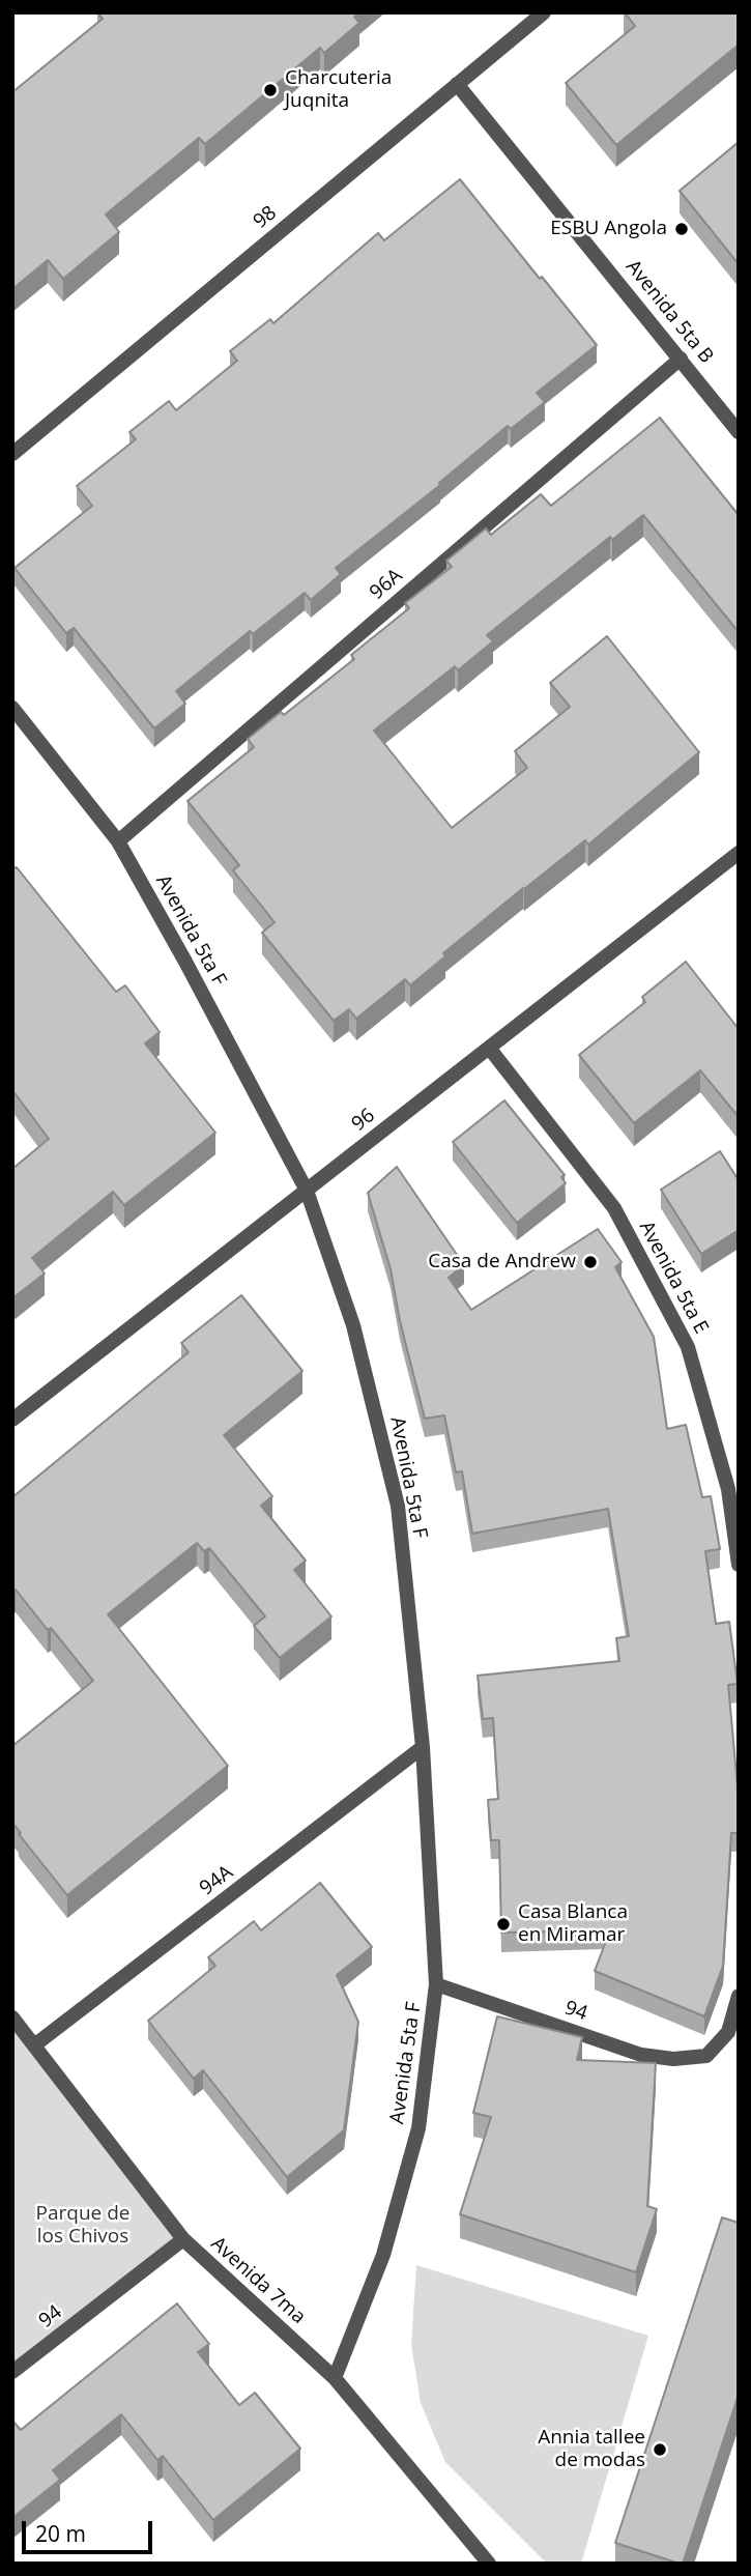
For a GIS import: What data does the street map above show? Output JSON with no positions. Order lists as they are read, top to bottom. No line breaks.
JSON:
{"streets":{"street":["98","Avenida 5ta B","96A","Avenida 5ta F","96","Avenida 5ta E","94A","94","Avenida 7ma"]},"crossings":[["98","Avenida 5ta B"],["Avenida 5ta B","96A"],["96A","Avenida 5ta F"],["Avenida 5ta F","96"],["Avenida 5ta F","94A"],["Avenida 5ta F","94"],["Avenida 5ta F","Avenida 7ma"],["96","Avenida 5ta E"],["94A","Avenida 7ma"],["94","Avenida 7ma"]],"parks":["Parque de los Chivos"],"places":["Charcuteria Juqnita","ESBU Angola","Casa de Andrew","Casa Blanca en Miramar","Annia tallee de modas"],"scale_bar":"20 m"}
